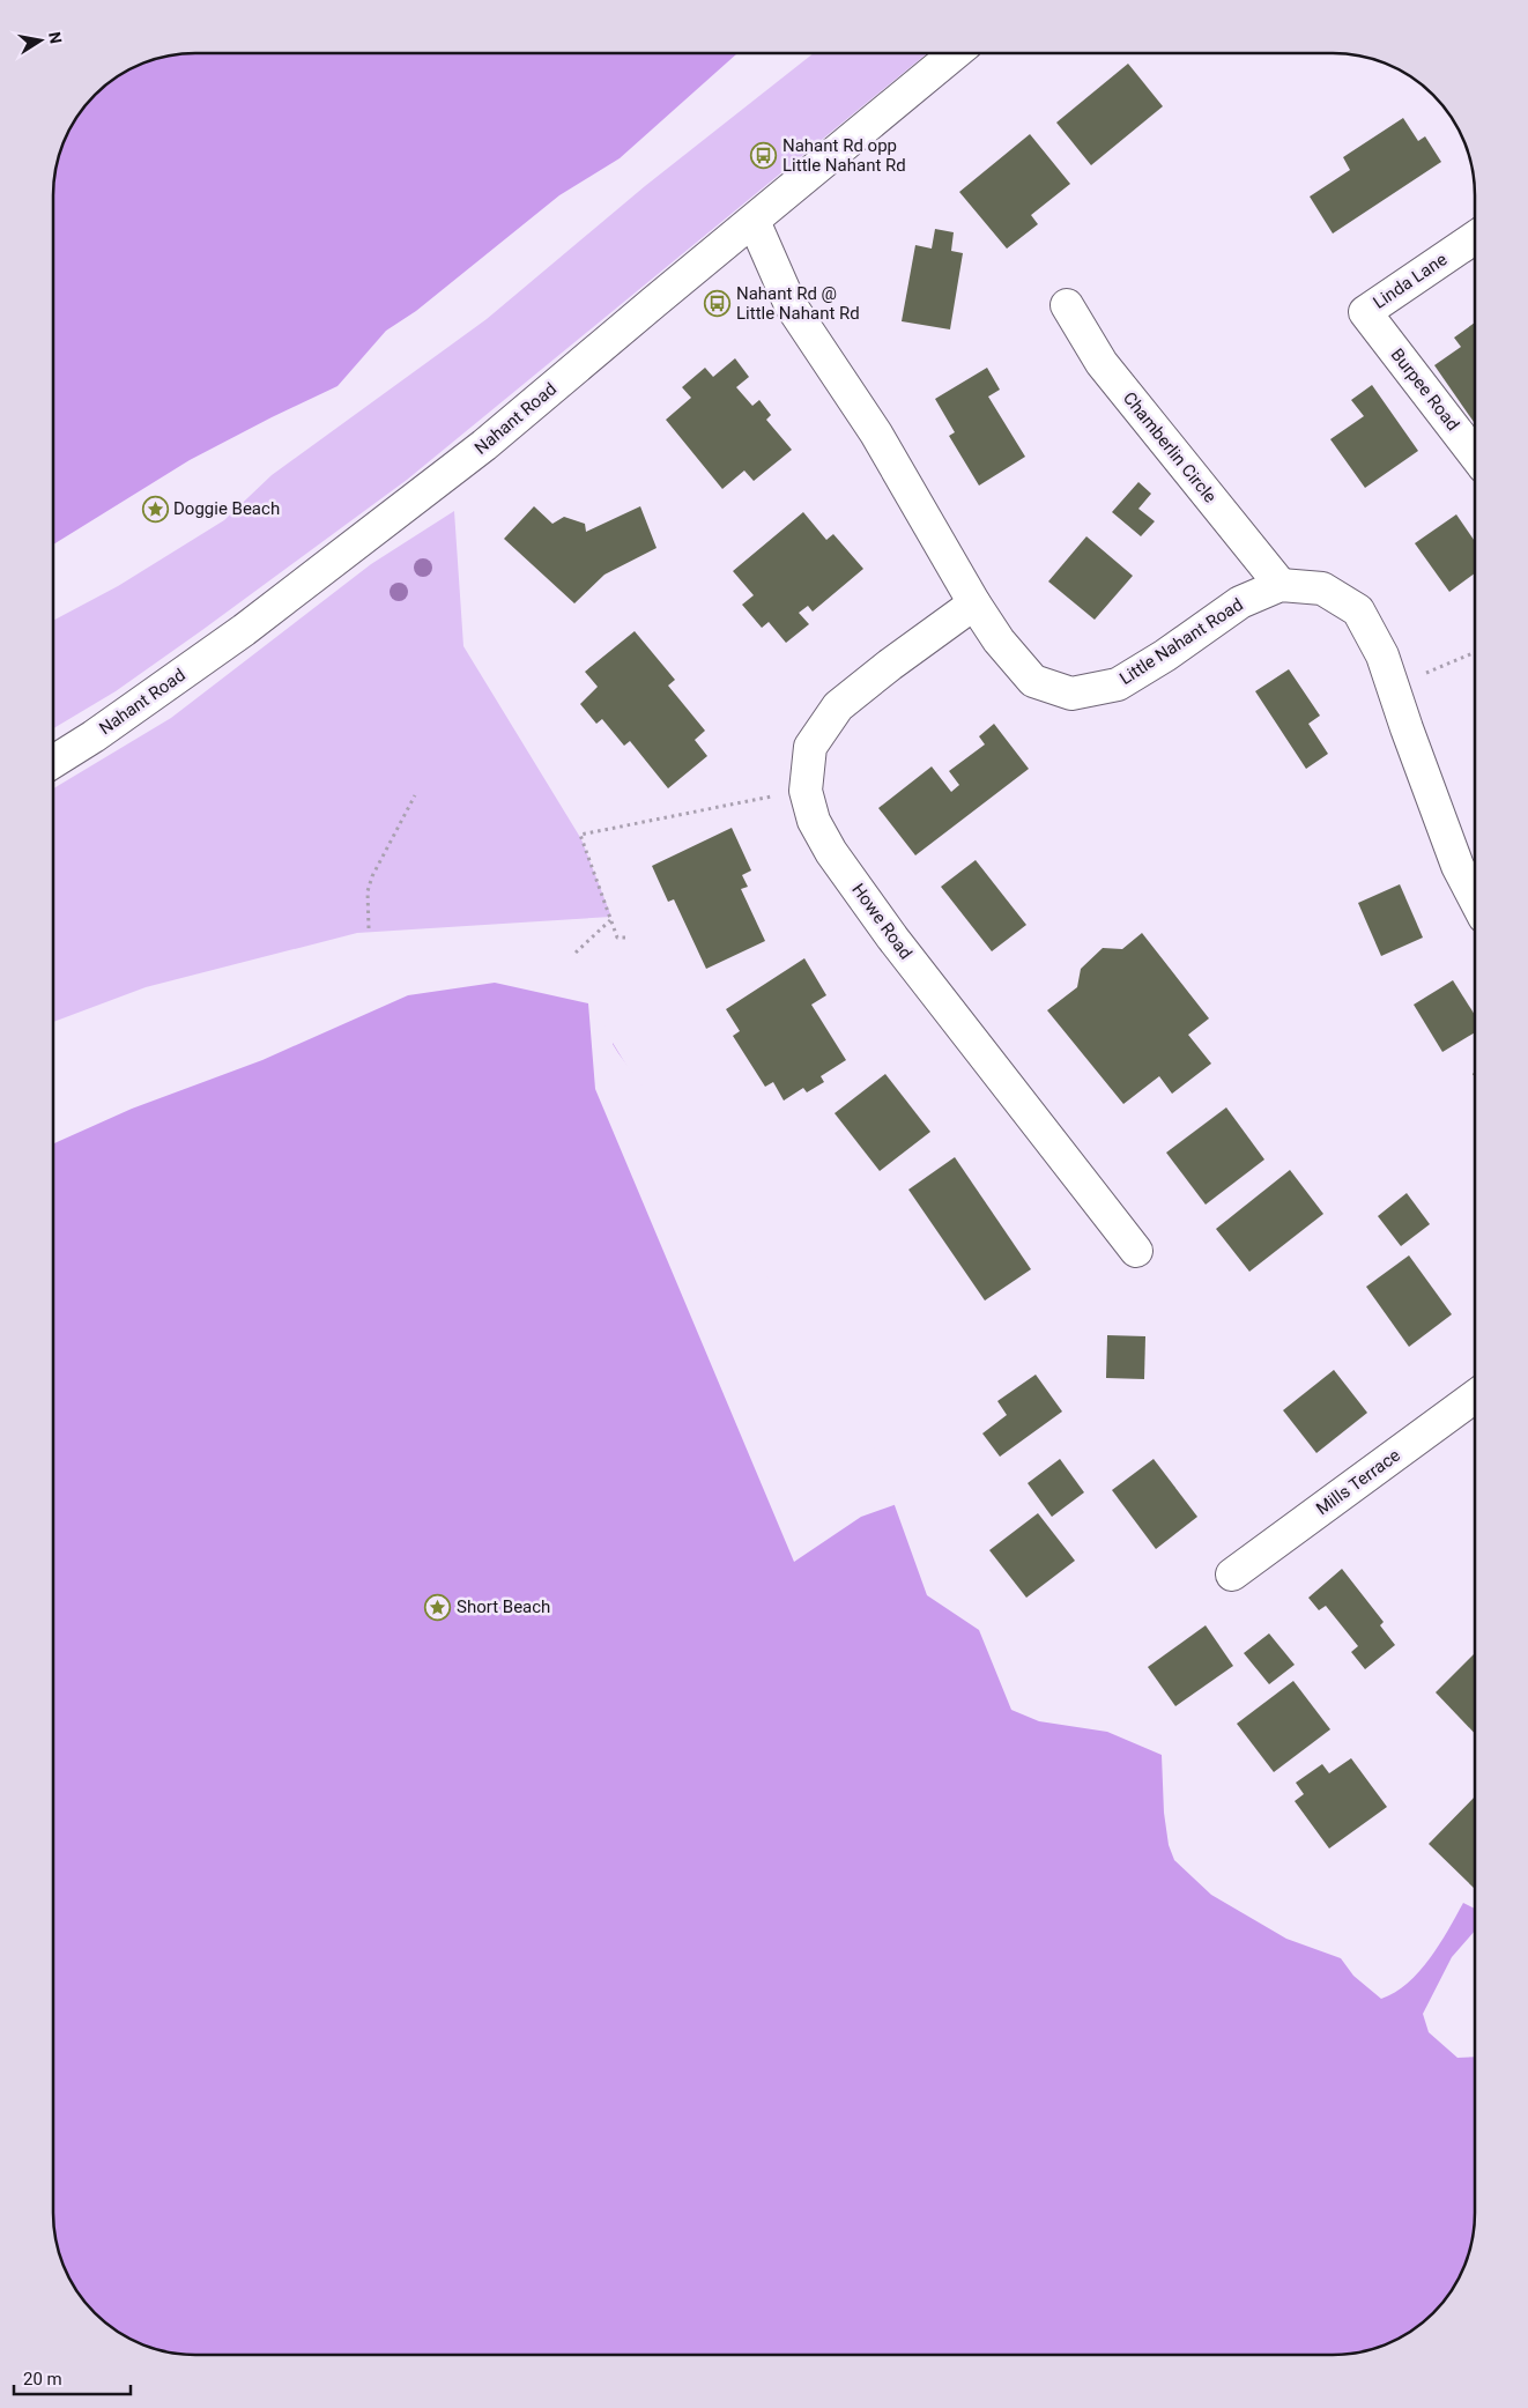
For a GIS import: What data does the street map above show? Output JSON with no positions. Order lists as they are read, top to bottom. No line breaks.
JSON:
{"streets":{"street":["Linda Lane","Burpee Road","Nahant Road","Chamberlin Circle","Little Nahant Road","Howe Road","Mills Terrace"]},"crossings":[["Linda Lane","Burpee Road"],["Nahant Road","Little Nahant Road"],["Chamberlin Circle","Little Nahant Road"],["Little Nahant Road","Howe Road"]],"places":{"bus stop":["Nahant Rd opp Little Nahant Rd","Nahant Rd @ Little Nahant Rd"],"place":["Doggie Beach","Short Beach"]},"scale_bar":"20 m","north":"right"}
